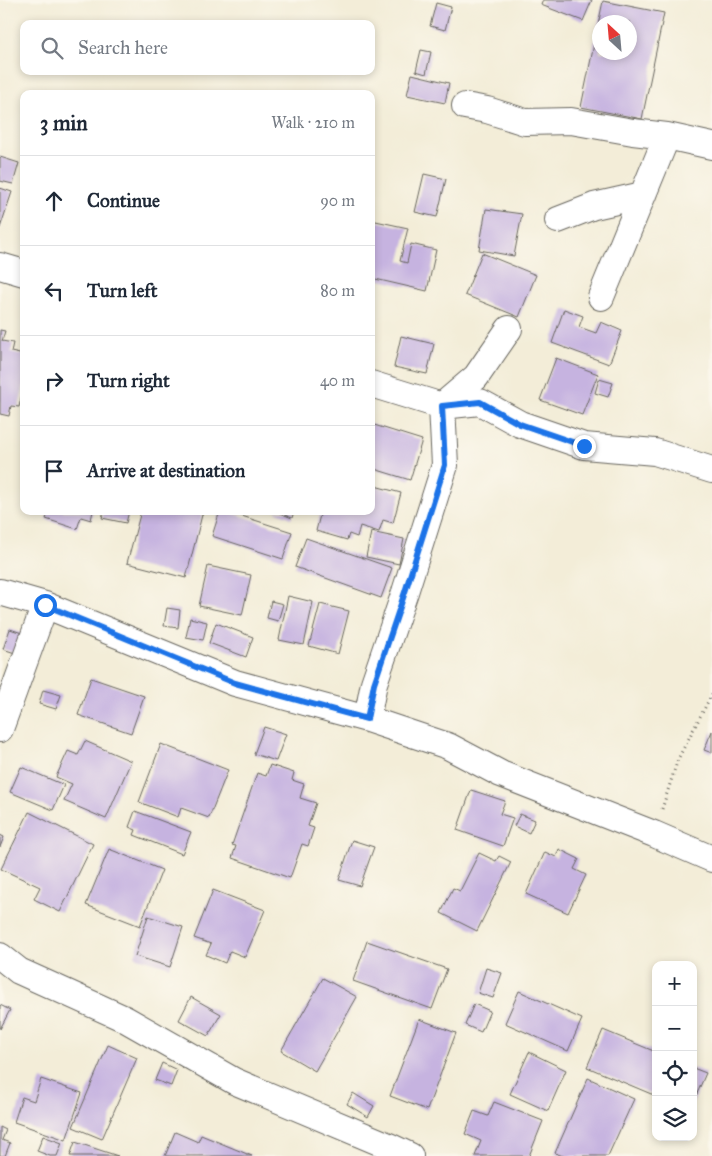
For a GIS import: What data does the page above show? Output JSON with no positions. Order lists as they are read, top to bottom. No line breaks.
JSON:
{"north":"top left","page":{"search":"Search here","heading":["3 min","Walk · 210 m"],"list":[["Continue","90 m"],["Turn left","80 m"],["Turn right","40 m"],"Arrive at destination"],"map_buttons":["+","−"]}}
